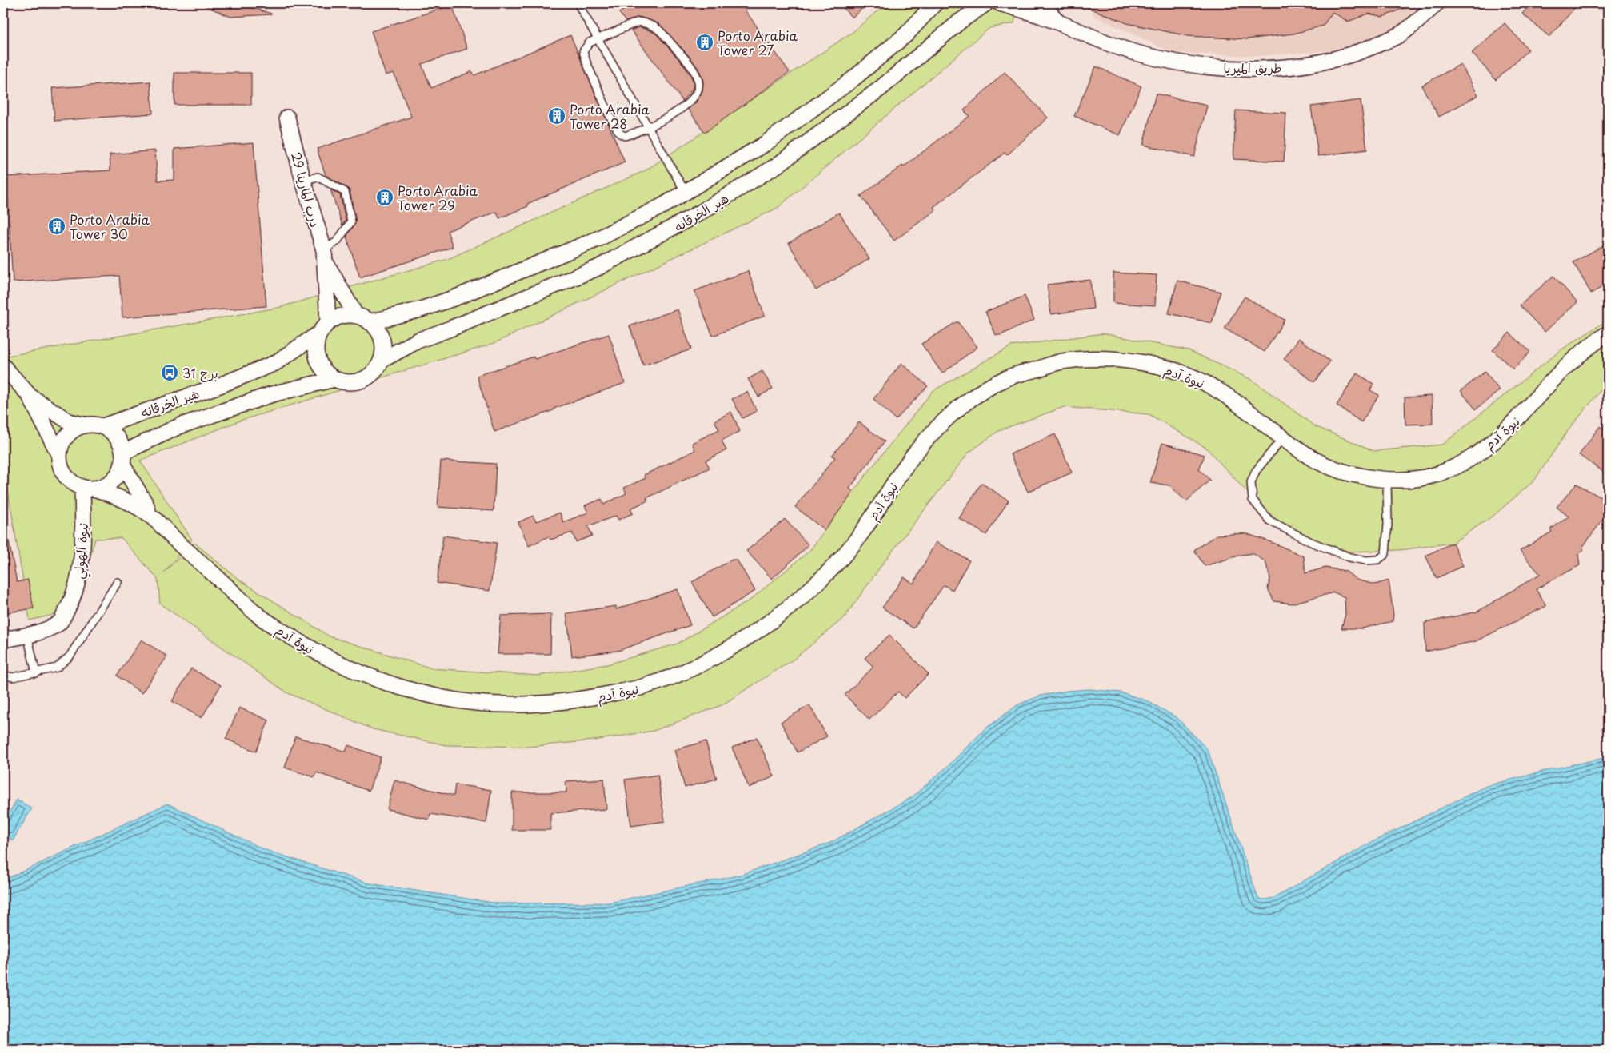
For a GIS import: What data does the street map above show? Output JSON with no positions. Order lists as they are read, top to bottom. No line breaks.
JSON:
{"streets":{"street":["طريق الميريا","درب المارينا 29","هير الخرقانه","نيوة آدم","نيوة الهولي"]},"crossings":[["طريق الميريا","هير الخرقانه"],["درب المارينا 29","هير الخرقانه"],["هير الخرقانه","نيوة آدم"],["هير الخرقانه","نيوة الهولي"],["نيوة آدم","نيوة الهولي"]],"places":{"building":["Porto Arabia Tower 27","Porto Arabia Tower 28","Porto Arabia Tower 29","Porto Arabia Tower 30"],"bus stop":["برج 31"]}}
